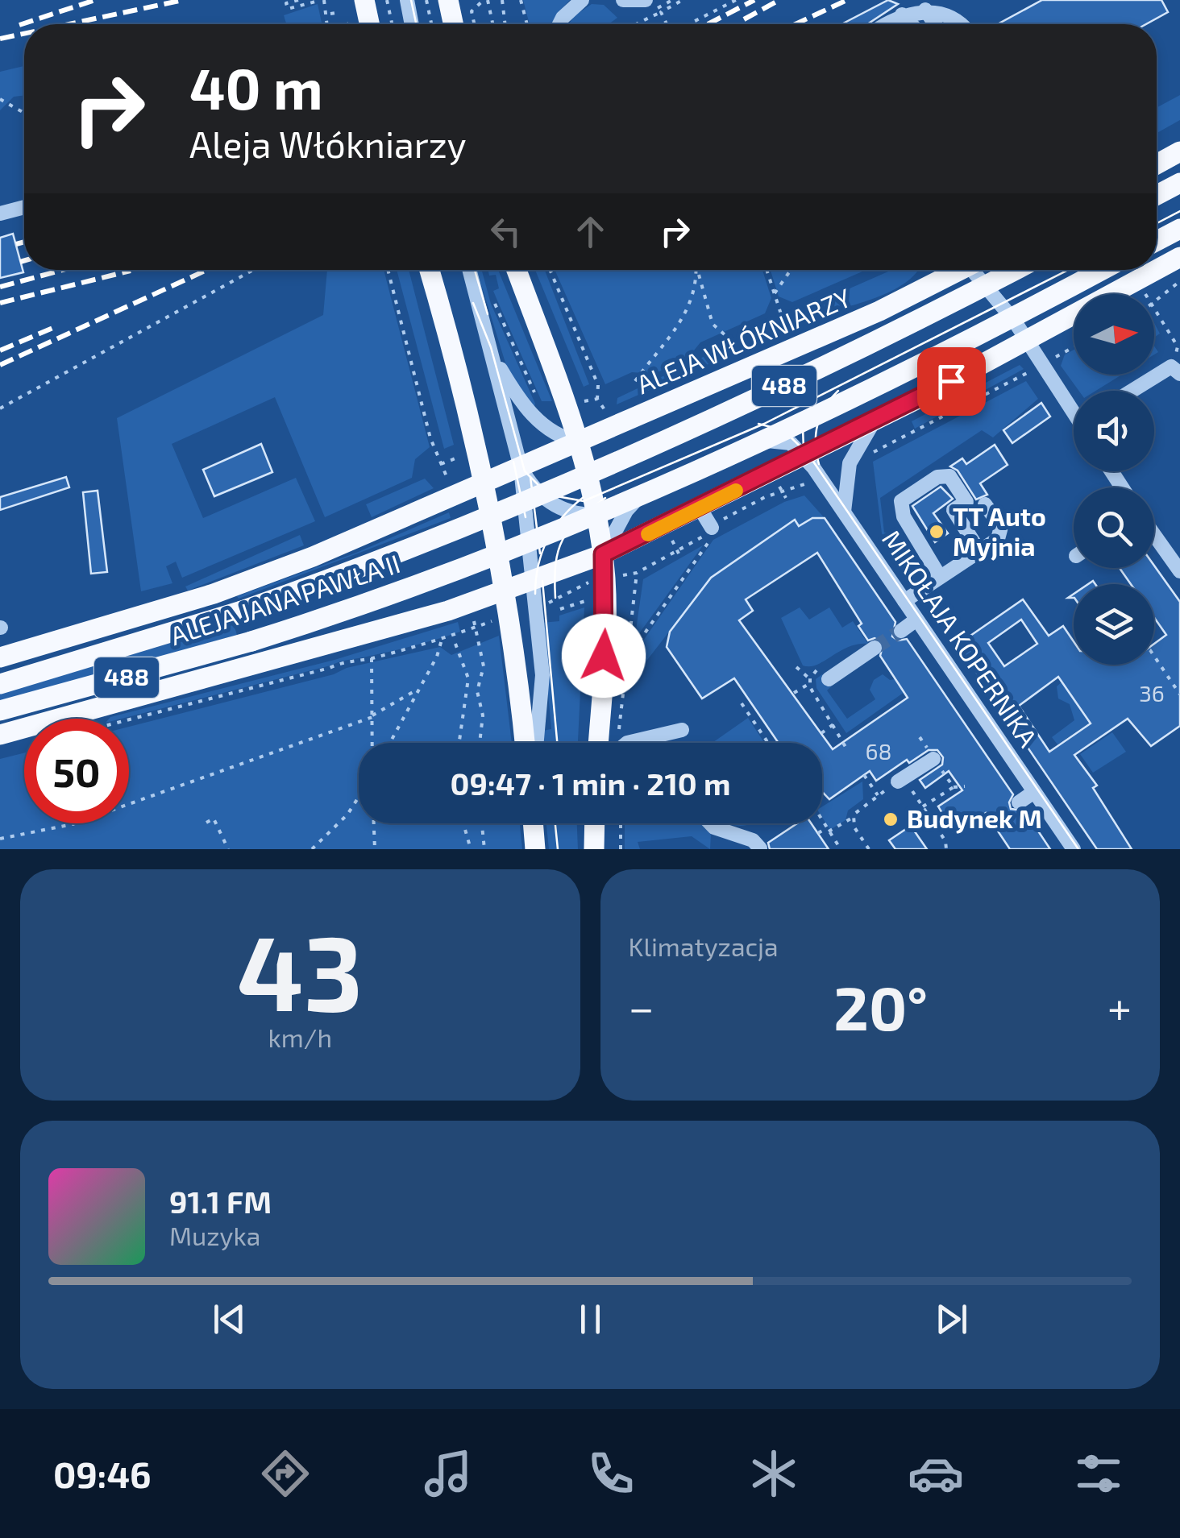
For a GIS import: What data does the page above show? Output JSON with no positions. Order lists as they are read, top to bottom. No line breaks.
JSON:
{"streets":{"main road":["ALEJA WŁÓKNIARZY","488","ALEJA JANA PAWŁA II"],"street":["MIKOŁAJA KOPERNIKA"]},"crossings":[["ALEJA WŁÓKNIARZY","ALEJA JANA PAWŁA II"]],"places":["TT Auto Myjnia","Budynek M"],"house_numbers":["36","68"],"north":"right","page":{"turn":["40 m","Aleja Włókniarzy"],"limit":"50","trip":"09:47 · 1 min · 210 m","tile":[["43","km/h"],"Klimatyzacja"],"heat":["−","20°","+"],"song":["91.1 FM","Muzyka"],"tabs":"09:46"}}
